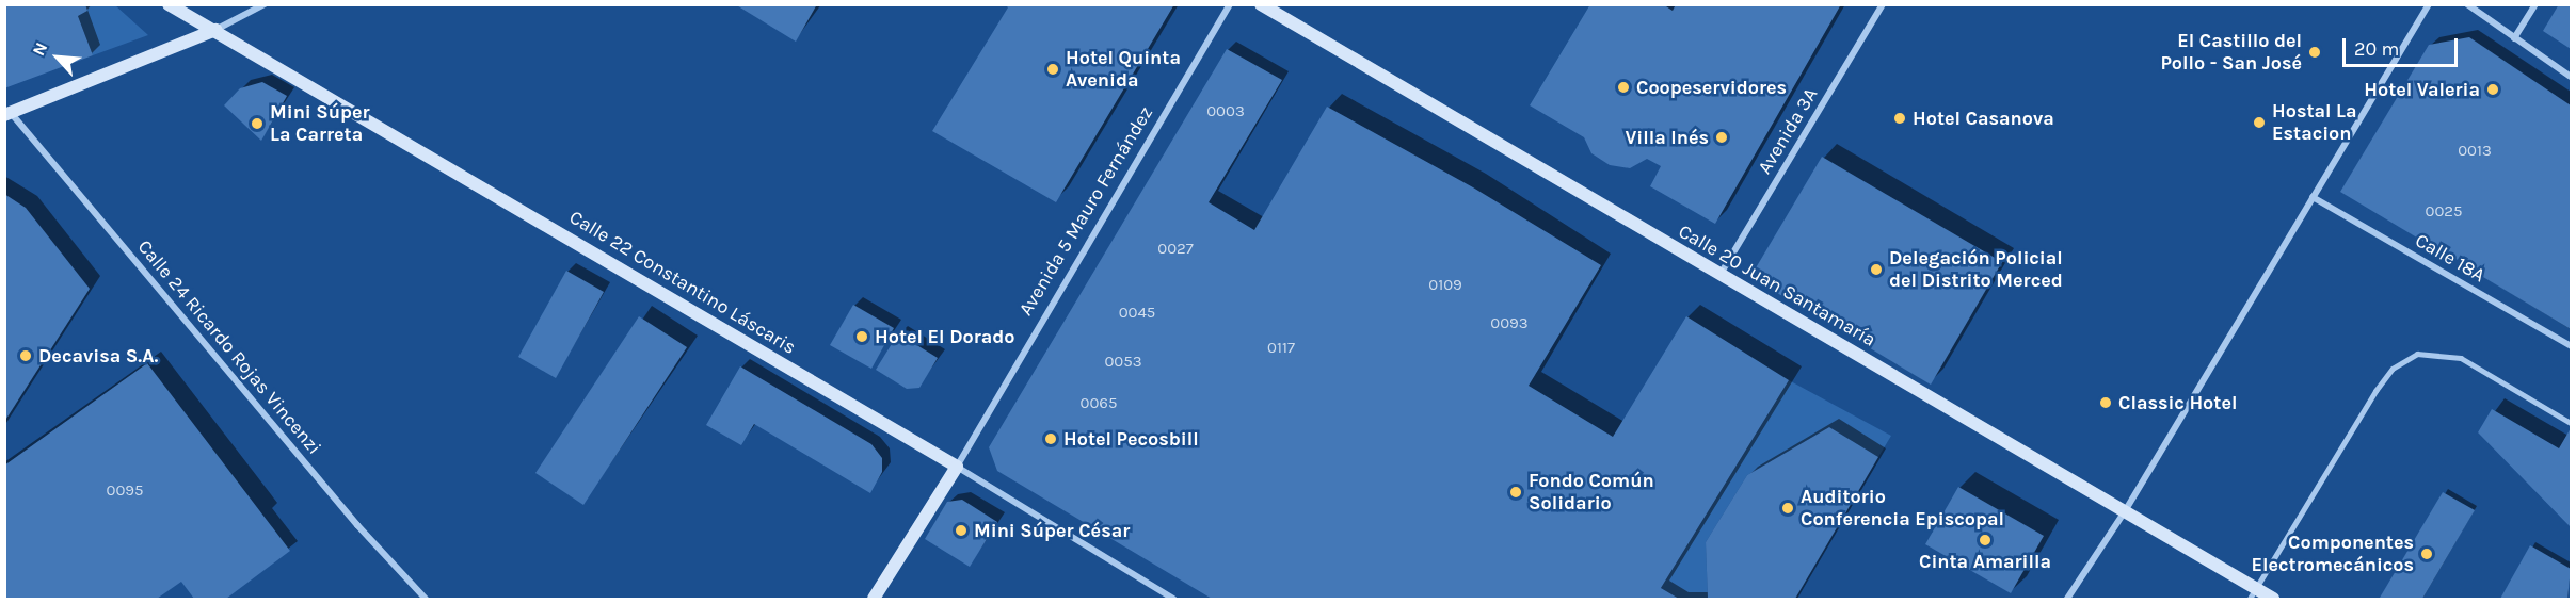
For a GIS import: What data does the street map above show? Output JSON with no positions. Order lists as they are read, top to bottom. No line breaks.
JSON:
{"streets":{"street":["Avenida 3A","Avenida 5 Mauro Fernández","Calle 18A","Calle 22 Constantino Láscaris","Calle 20 Juan Santamaría","Calle 24 Ricardo Rojas Vincenzi"]},"crossings":[["Avenida 3A","Calle 20 Juan Santamaría"],["Avenida 5 Mauro Fernández","Calle 22 Constantino Láscaris"]],"places":["El Castillo del Pollo - San José","Hotel Quinta Avenida","Coopeservidores","Hotel Valeria","Hotel Casanova","Hostal La Estacion","Mini Súper La Carreta","Villa Inés","Delegación Policial del Distrito Merced","Hotel El Dorado","Decavisa S.A.","Classic Hotel","Hotel Pecosbill","Fondo Común Solidario","Auditorio Conferencia Episcopal","Mini Súper César","Cinta Amarilla","Componentes Electromecánicos"],"house_numbers":["0003","0013","0025","0027","0109","0045","0093","0117","0053","0065","0095"],"scale_bar":"20 m","north":"top left"}
